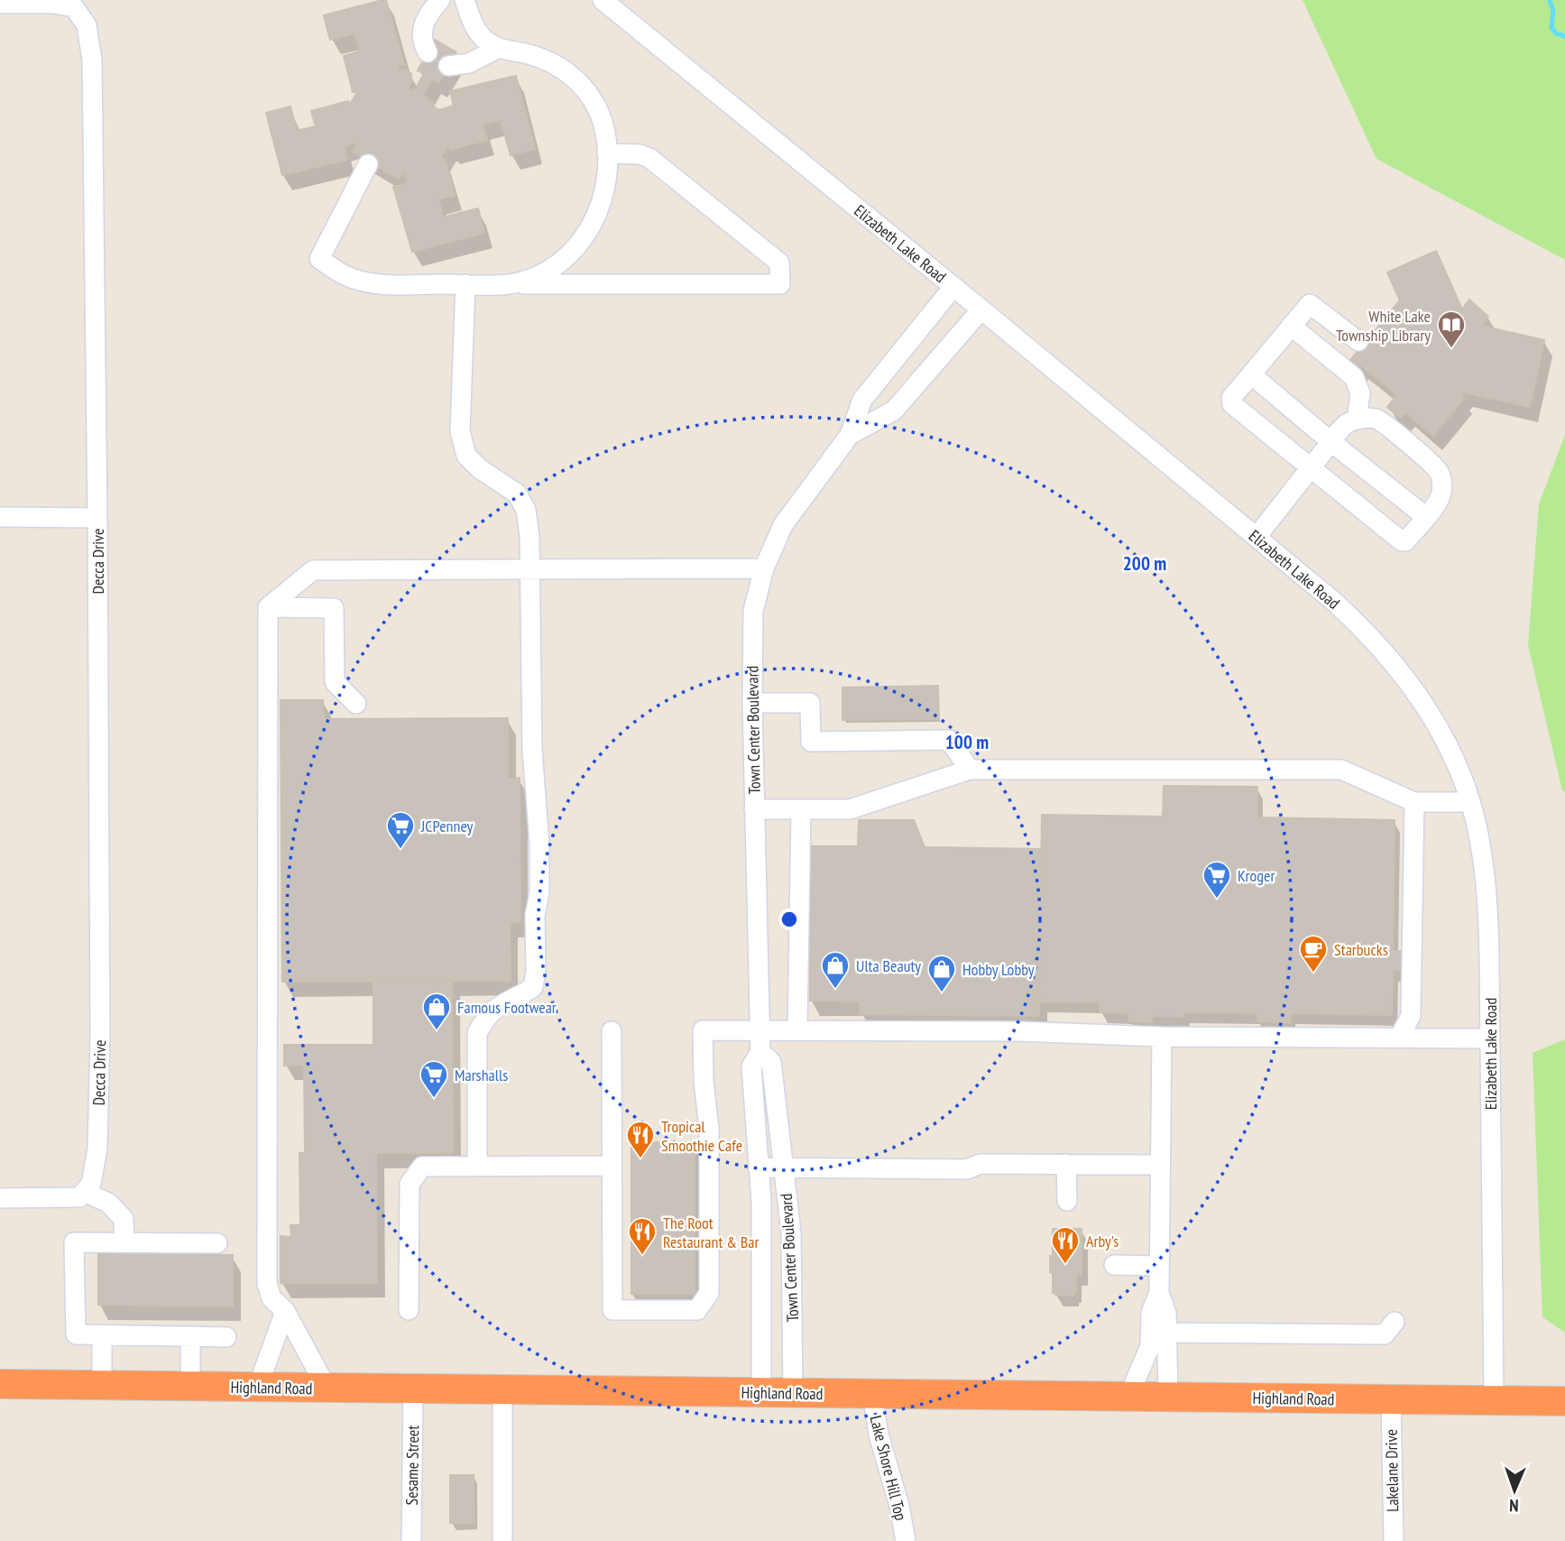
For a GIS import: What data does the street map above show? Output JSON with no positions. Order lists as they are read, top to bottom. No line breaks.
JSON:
{"streets":{"highway":["Highland Road"],"street":["Elizabeth Lake Road","Decca Drive","Town Center Boulevard","Sesame Street","Lake Shore Hill Top","Lakelane Drive"]},"crossings":[["Elizabeth Lake Road","Town Center Boulevard"],["Elizabeth Lake Road","Highland Road"],["Town Center Boulevard","Highland Road"],["Highland Road","Sesame Street"],["Highland Road","Lake Shore Hill Top"],["Highland Road","Lakelane Drive"]],"places":{"library":["White Lake Township Library"],"supermarket":["JCPenney","Kroger","Marshalls"],"cafe":["Starbucks"],"shop":["Ulta Beauty","Hobby Lobby","Famous Footwear"],"restaurant":["Tropical Smoothie Cafe","The Root Restaurant & Bar","Arby's"]},"north":"bottom","rings":["200 m","100 m"]}
